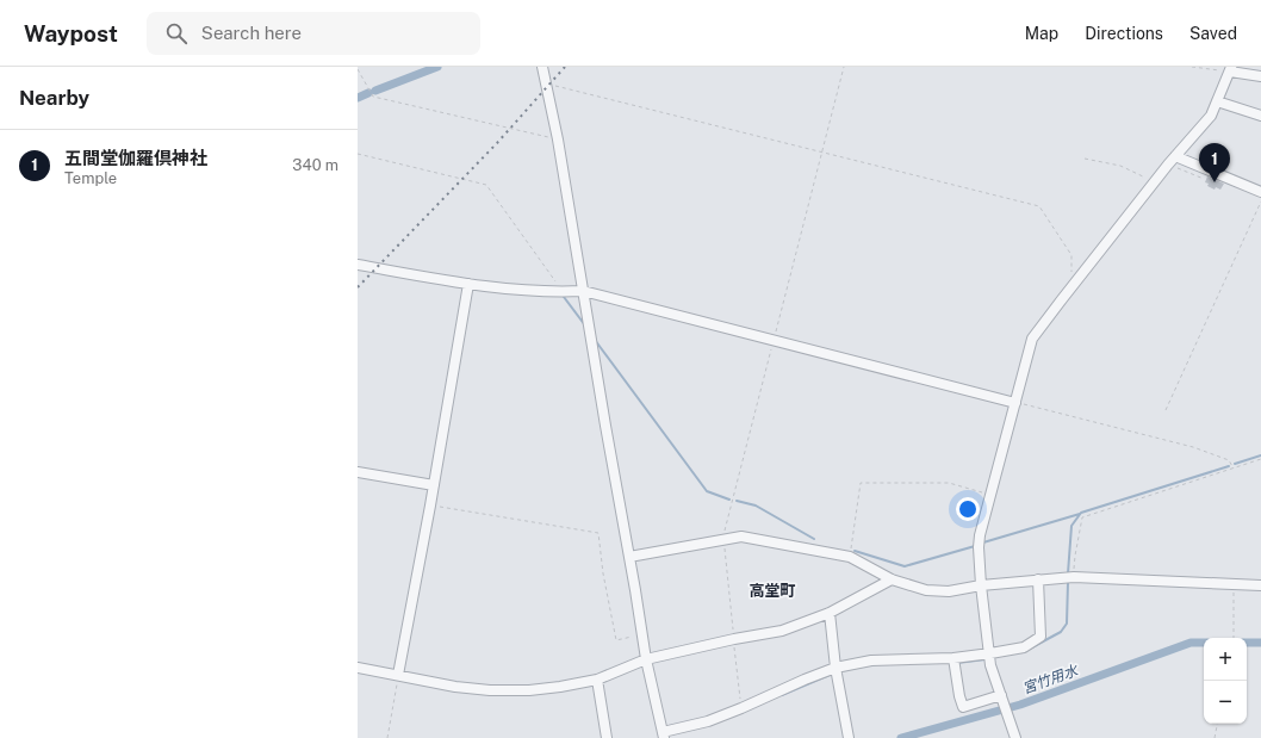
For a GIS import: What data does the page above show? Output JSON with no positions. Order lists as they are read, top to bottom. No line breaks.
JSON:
{"districts":["高堂町"],"water":["宮竹用水"],"page":{"header":"Waypost","search":"Search here","nav":["Map","Directions","Saved"],"heading":"Nearby","list":[{"mark":"1","name":"五間堂伽羅倶神社","note":"Temple","value":"340 m"}],"pins":"1","map_buttons":["+","−"]}}
